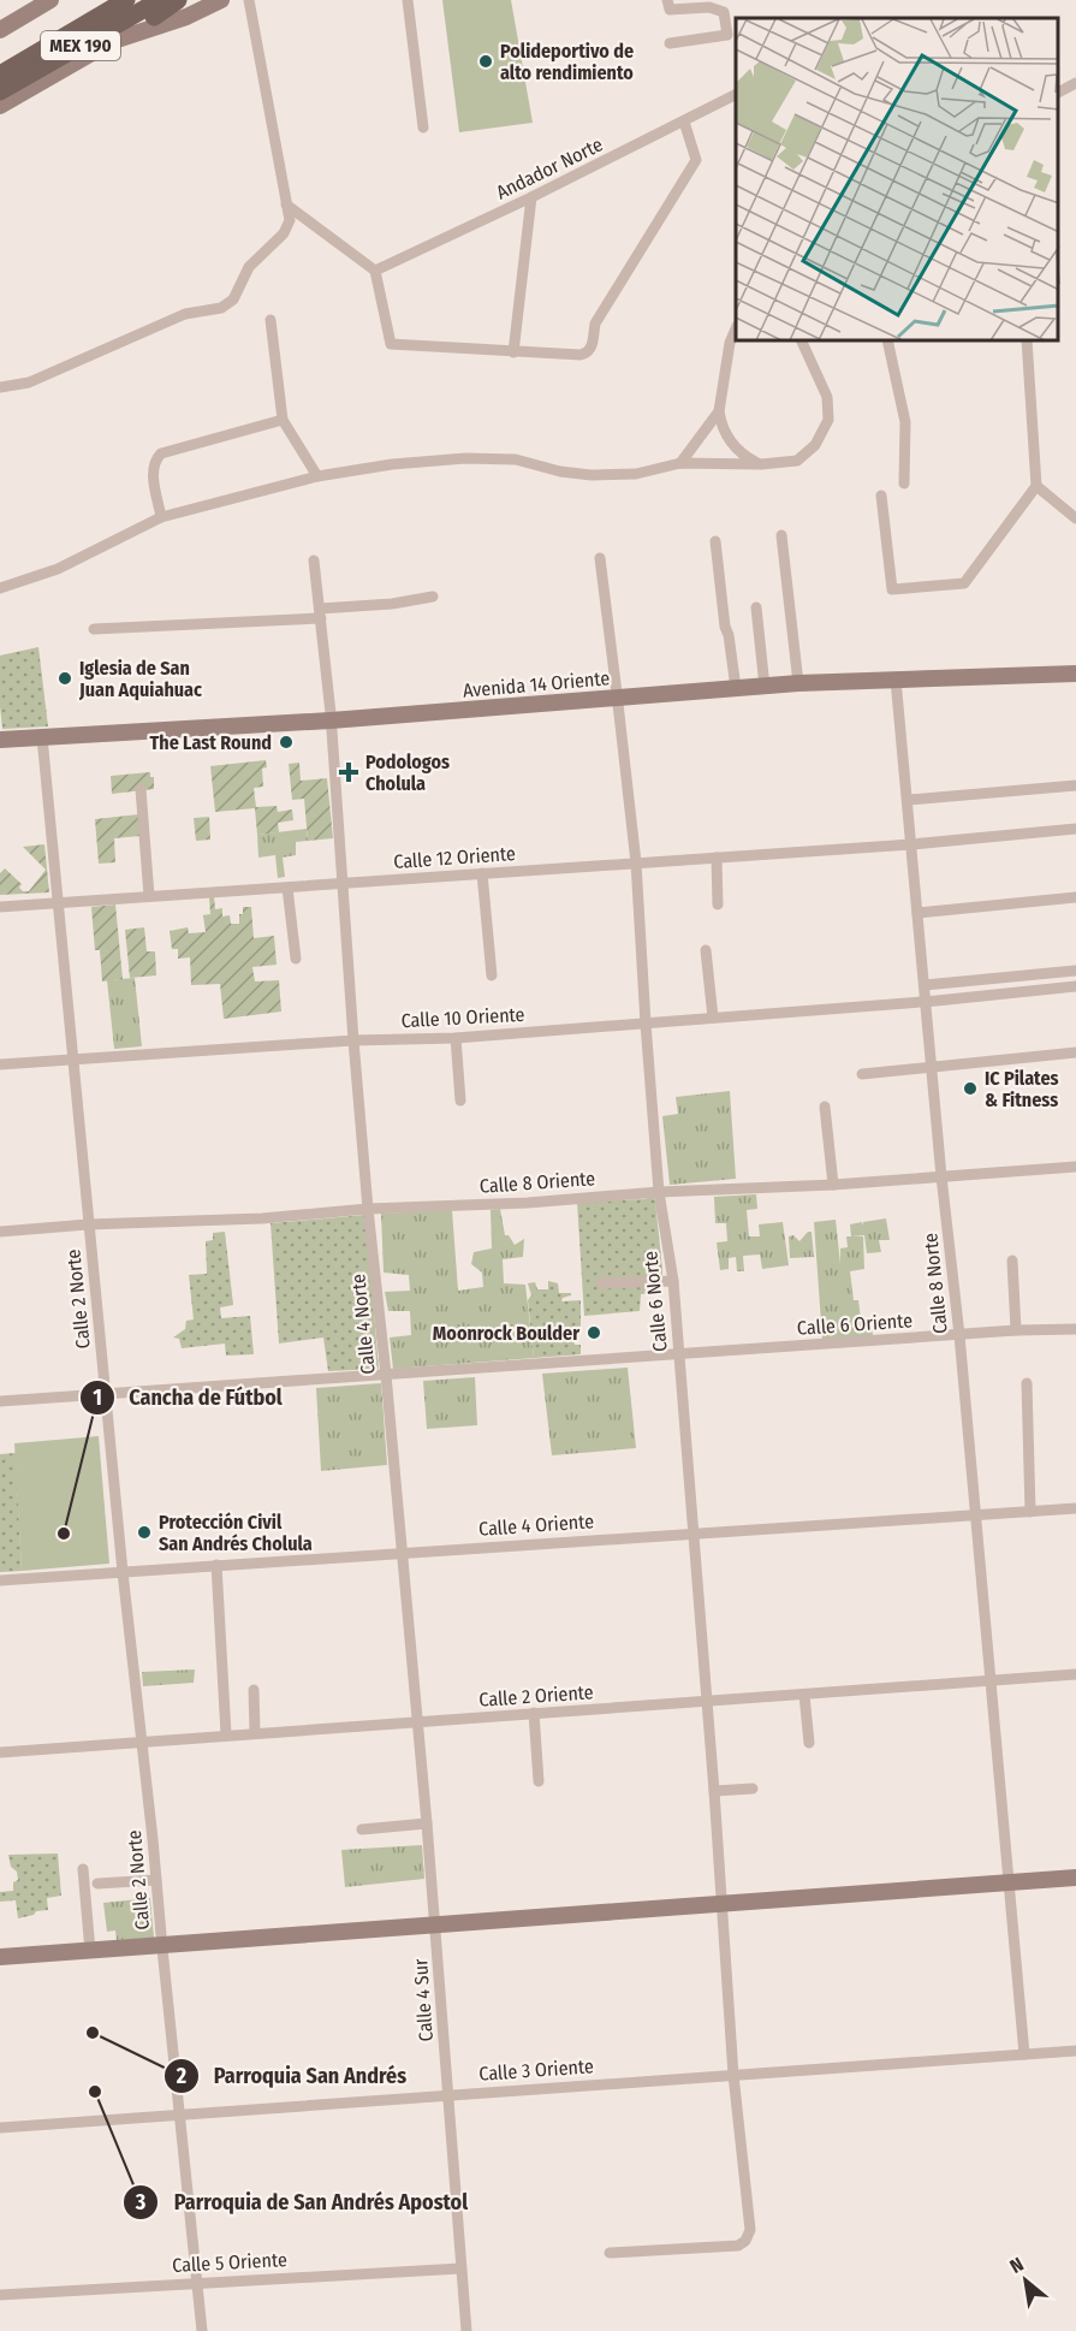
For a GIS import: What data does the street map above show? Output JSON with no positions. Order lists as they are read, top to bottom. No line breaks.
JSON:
{"streets":{"main road":["MEX 190","Avenida 14 Oriente"],"street":["Andador Norte","Calle 12 Oriente","Calle 10 Oriente","Calle 8 Oriente","Calle 8 Norte","Calle 2 Norte","Calle 6 Norte","Calle 4 Norte","Calle 6 Oriente","Calle 4 Oriente","Calle 2 Oriente","Calle 4 Sur","Calle 3 Oriente","Calle 5 Oriente"]},"crossings":[["Avenida 14 Oriente","Calle 8 Norte"],["Avenida 14 Oriente","Calle 2 Norte"],["Avenida 14 Oriente","Calle 6 Norte"],["Avenida 14 Oriente","Calle 4 Norte"],["Calle 12 Oriente","Calle 8 Norte"],["Calle 12 Oriente","Calle 2 Norte"],["Calle 12 Oriente","Calle 6 Norte"],["Calle 12 Oriente","Calle 4 Norte"],["Calle 10 Oriente","Calle 8 Norte"],["Calle 10 Oriente","Calle 2 Norte"],["Calle 10 Oriente","Calle 6 Norte"],["Calle 10 Oriente","Calle 4 Norte"],["Calle 8 Oriente","Calle 8 Norte"],["Calle 8 Oriente","Calle 2 Norte"],["Calle 8 Oriente","Calle 6 Norte"],["Calle 8 Oriente","Calle 4 Norte"],["Calle 8 Norte","Calle 6 Oriente"],["Calle 8 Norte","Calle 4 Oriente"],["Calle 8 Norte","Calle 2 Oriente"],["Calle 8 Norte","Calle 3 Oriente"],["Calle 2 Norte","Calle 6 Oriente"],["Calle 2 Norte","Calle 4 Oriente"],["Calle 2 Norte","Calle 2 Oriente"],["Calle 2 Norte","Calle 3 Oriente"],["Calle 2 Norte","Calle 5 Oriente"],["Calle 6 Norte","Calle 6 Oriente"],["Calle 6 Norte","Calle 4 Oriente"],["Calle 6 Norte","Calle 2 Oriente"],["Calle 6 Norte","Calle 3 Oriente"],["Calle 4 Norte","Calle 6 Oriente"],["Calle 4 Norte","Calle 4 Oriente"],["Calle 4 Norte","Calle 2 Oriente"],["Calle 4 Norte","Calle 4 Sur"],["Calle 4 Sur","Calle 3 Oriente"],["Calle 4 Sur","Calle 5 Oriente"]],"places":{"other":["Polideportivo de alto rendimiento","Iglesia de San Juan Aquiahuac","The Last Round","IC Pilates & Fitness","Moonrock Boulder","Protección Civil San Andrés Cholula","Cancha de Fútbol","Parroquia San Andrés","Parroquia de San Andrés Apostol"],"health":["Podologos Cholula"]},"north":"top left"}
